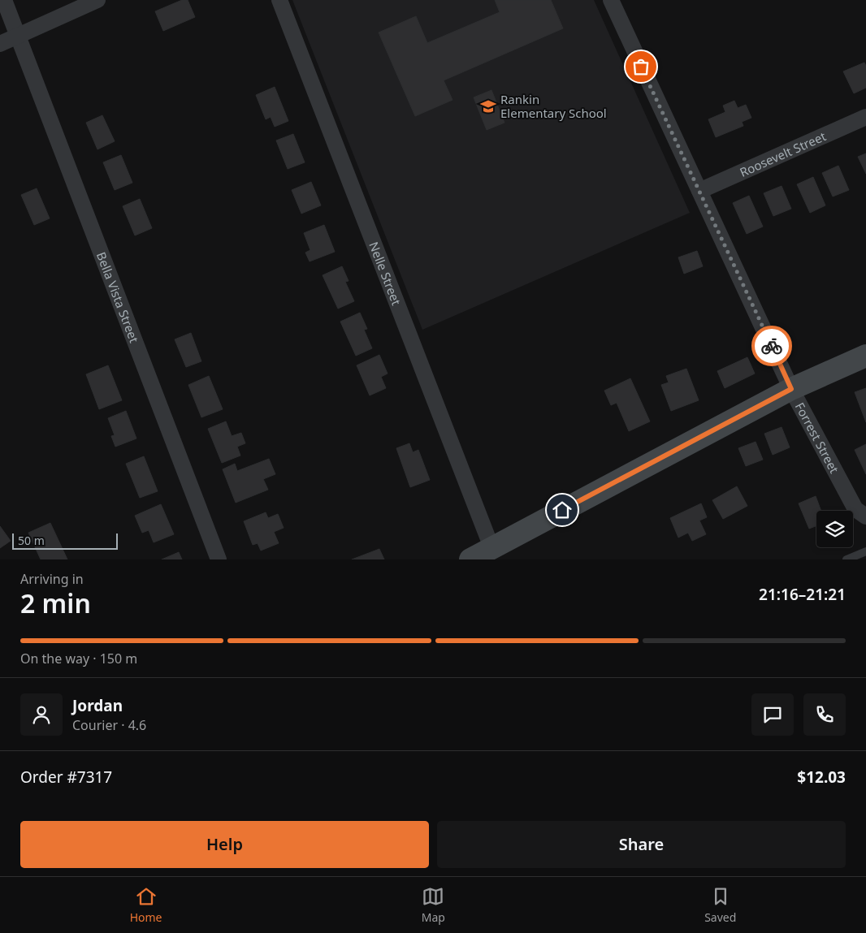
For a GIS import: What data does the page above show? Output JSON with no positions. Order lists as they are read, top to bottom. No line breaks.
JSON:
{"streets":{"street":["Roosevelt Street","Nelle Street","Bella Vista Street","Forrest Street"]},"crossings":[["Roosevelt Street","Forrest Street"]],"places":{"school or university":["Rankin Elementary School"]},"scale_bar":"50 m","page":{"scale":"50 m","heading":["2 min","Arriving in","21:16–21:21"],"panel":["Jordan","Courier · 4.6","Order #7317","$12.03"],"bar":"On the way · 150 m","buttons":["Help","Share"],"tabs":["Home","Map","Saved"]}}
